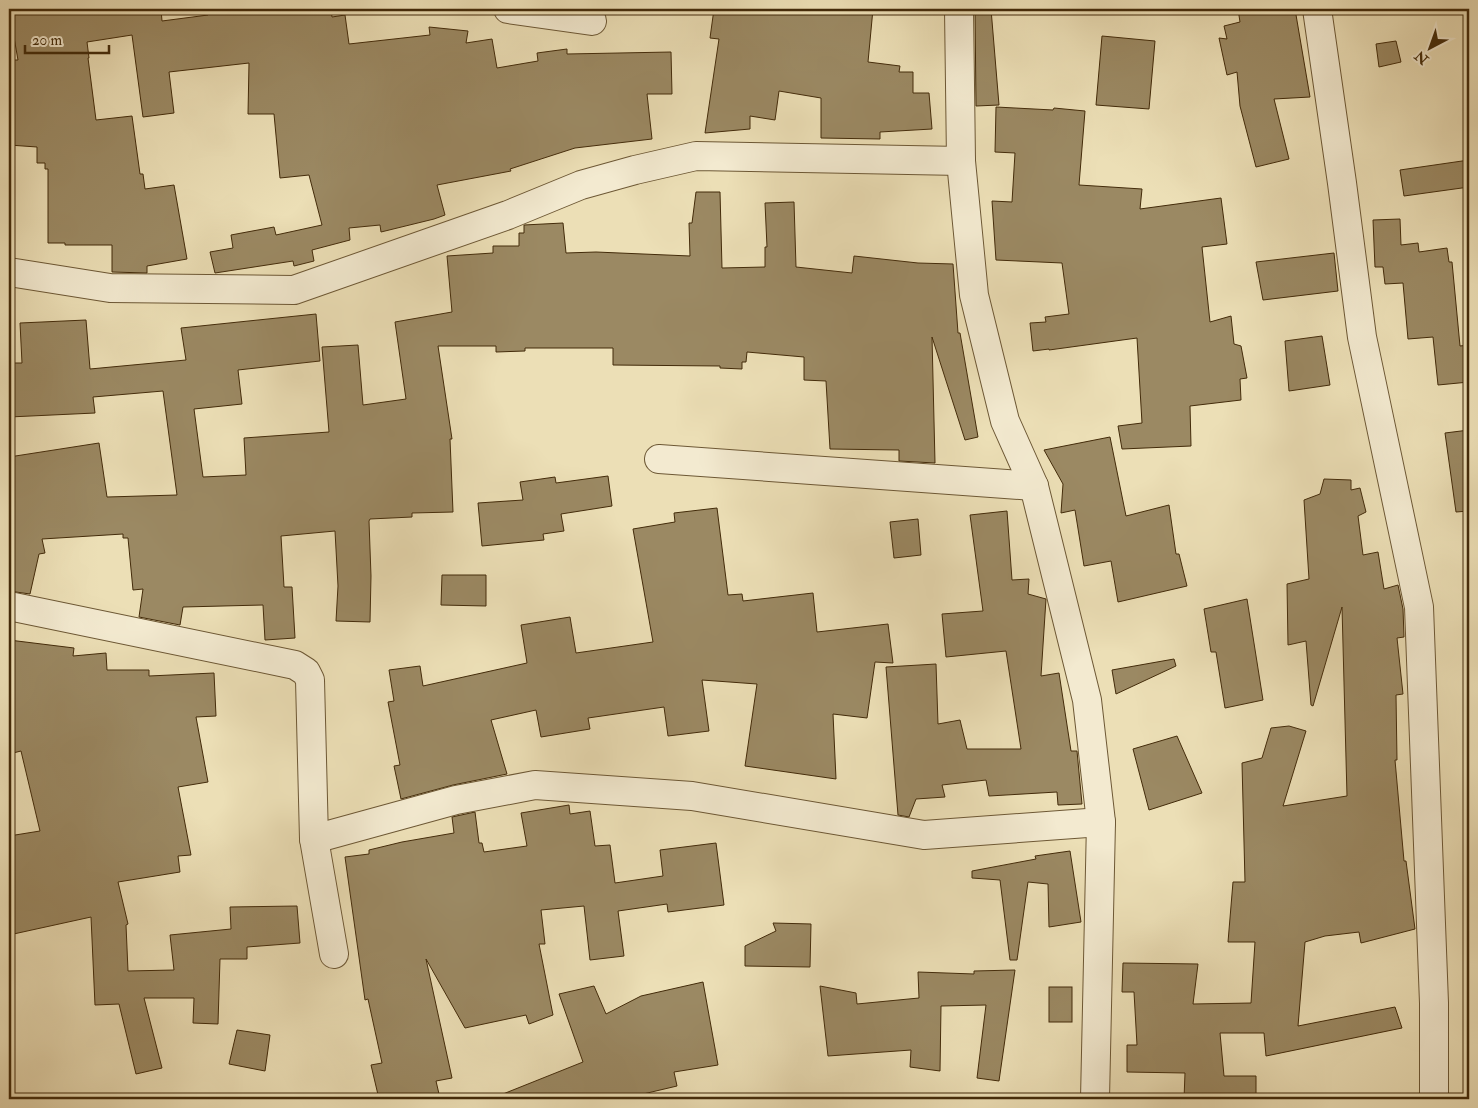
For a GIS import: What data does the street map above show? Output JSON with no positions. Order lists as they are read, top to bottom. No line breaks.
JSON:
{"scale_bar":"20 m","north":"bottom left"}
